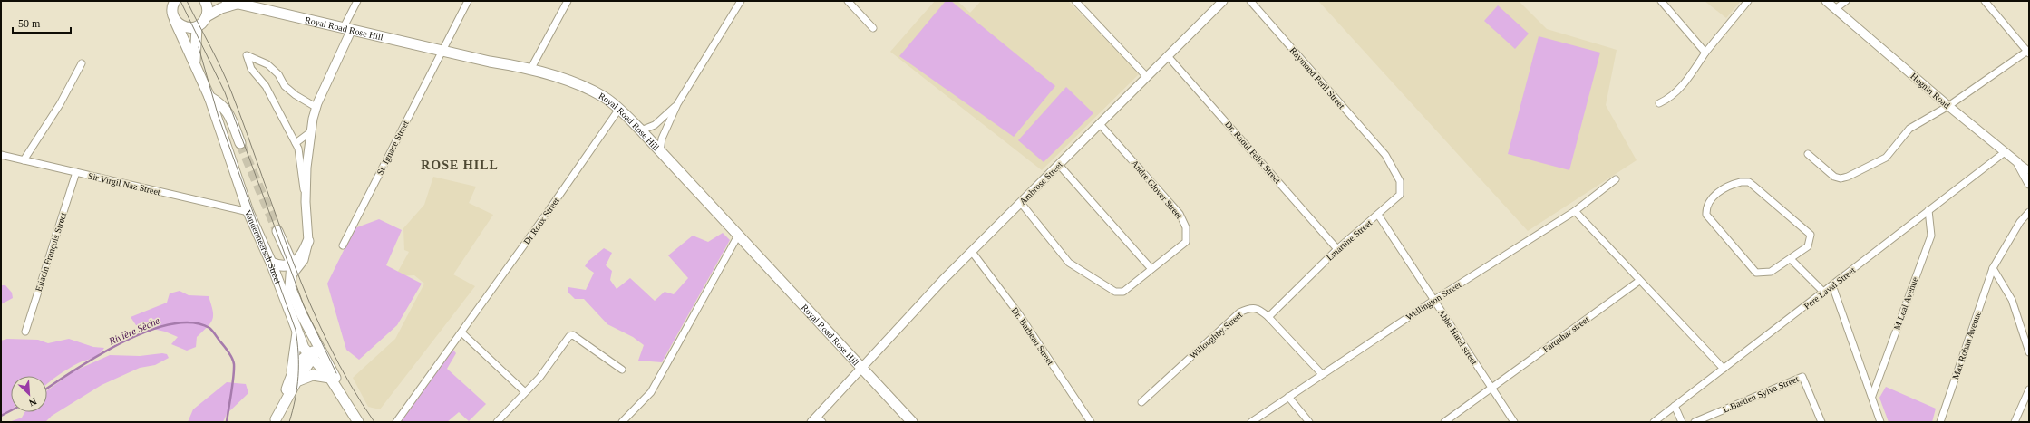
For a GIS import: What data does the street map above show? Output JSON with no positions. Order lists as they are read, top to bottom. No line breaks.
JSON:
{"streets":{"main road":["Royal Road Rose Hill","Vandermeersch Street"],"street":["Raymond Peril Street","Hugnin Road","St. Ignace Street","Dr. Raoul Felix Street","Ambrose Street","Sir Virgil Naz Street","Andre Glover Street","Dr Roux Street","Lmartine Street","Eliacin François Street","Pere Laval Street","Wellington Street","M.Leal Avenue","Farquhar street","Willoughby Street","Dr. Barbeau Street","Abbe Harel street","Max Rohan Avenue","L.Bastien Sylva Street"]},"crossings":[["Royal Road Rose Hill","St. Ignace Street"],["Royal Road Rose Hill","Ambrose Street"],["Royal Road Rose Hill","Dr Roux Street"],["Raymond Peril Street","Lmartine Street"],["Hugnin Road","Pere Laval Street"],["Dr. Raoul Felix Street","Ambrose Street"],["Dr. Raoul Felix Street","Lmartine Street"],["Ambrose Street","Andre Glover Street"],["Ambrose Street","Dr. Barbeau Street"],["Sir Virgil Naz Street","Vandermeersch Street"],["Sir Virgil Naz Street","Eliacin François Street"],["Lmartine Street","Willoughby Street"],["Lmartine Street","Abbe Harel street"],["Pere Laval Street","M.Leal Avenue"],["Wellington Street","Willoughby Street"],["Wellington Street","Abbe Harel street"],["Farquhar street","Abbe Harel street"]],"districts":["ROSE HILL"],"water":["Rivière Sèche"],"scale_bar":"50 m","north":"bottom right"}
